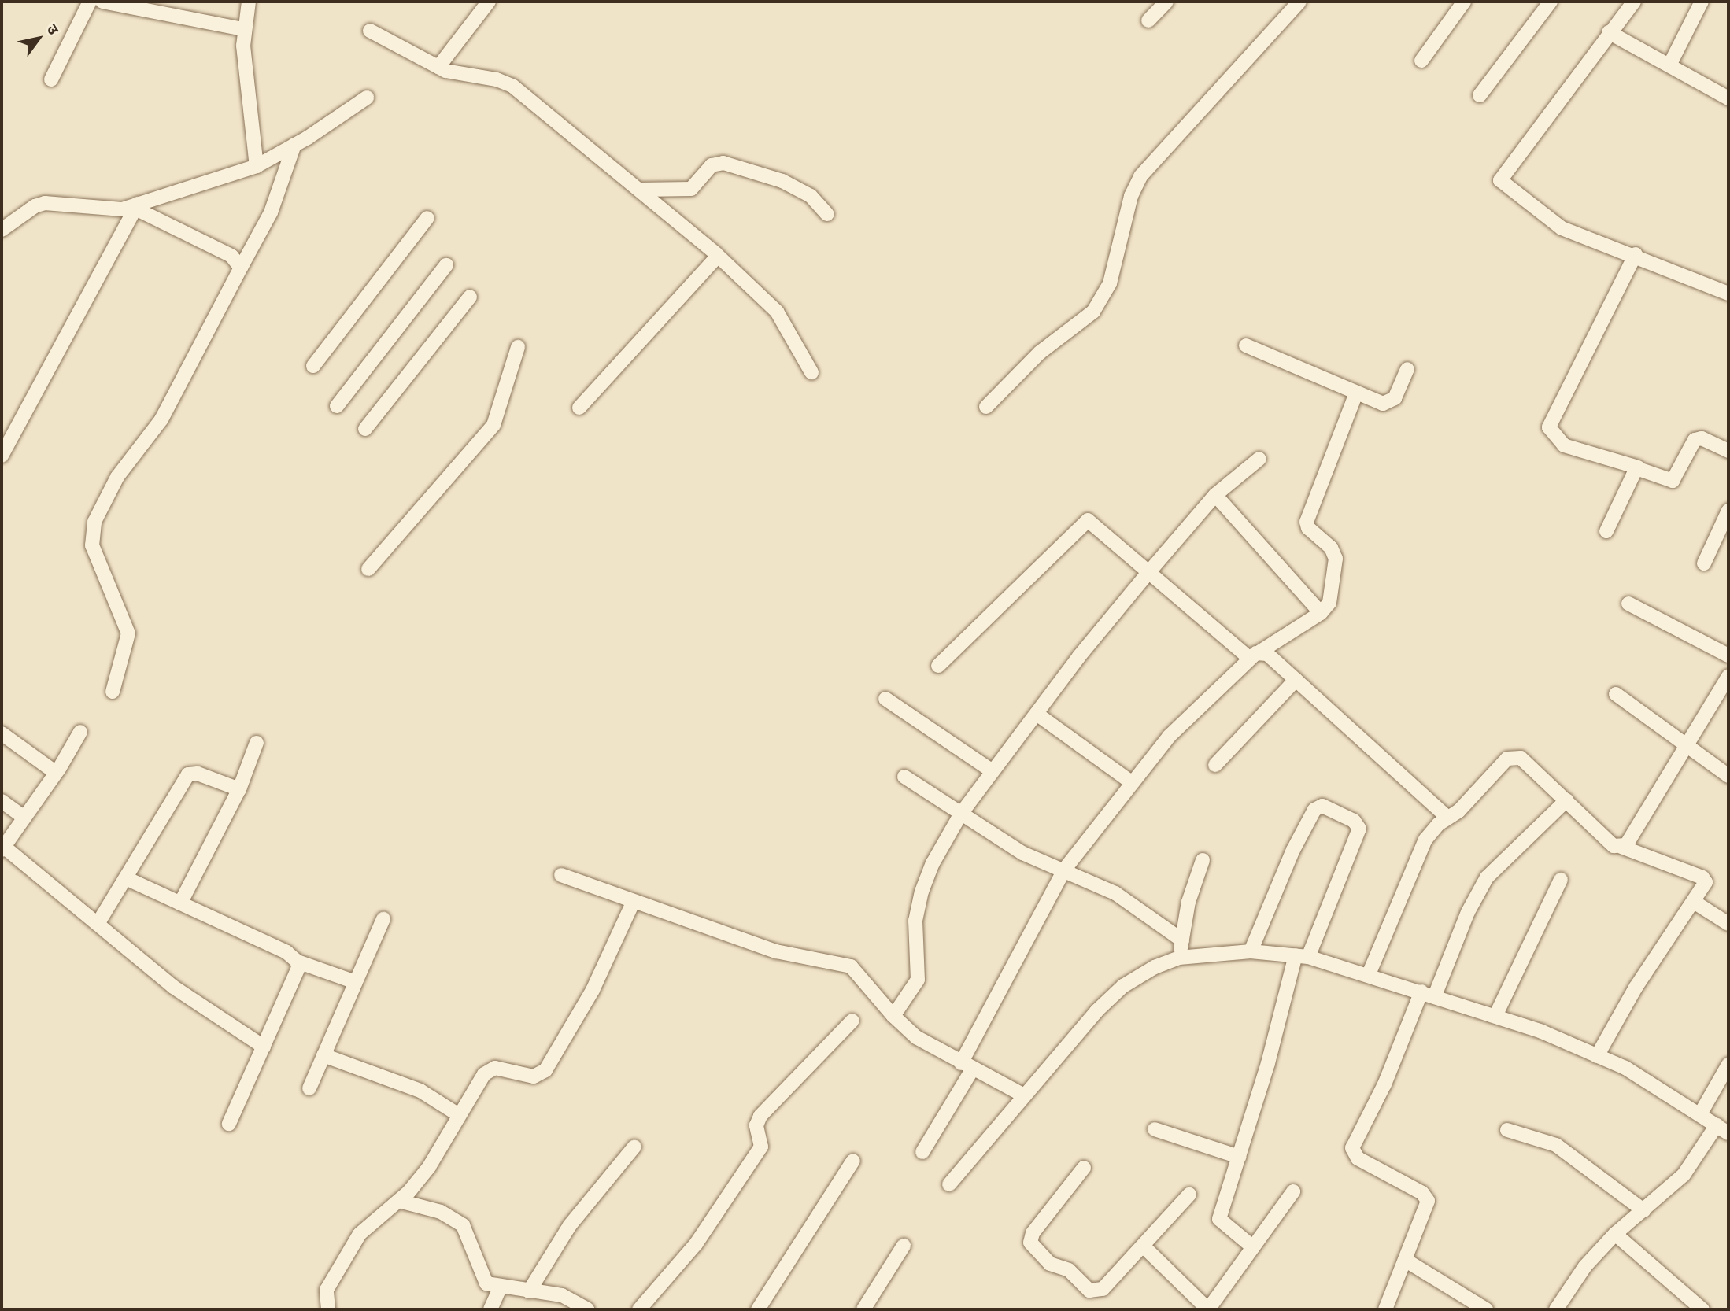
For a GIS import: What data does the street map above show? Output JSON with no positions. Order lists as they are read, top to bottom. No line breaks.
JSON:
{"north":"top right"}
